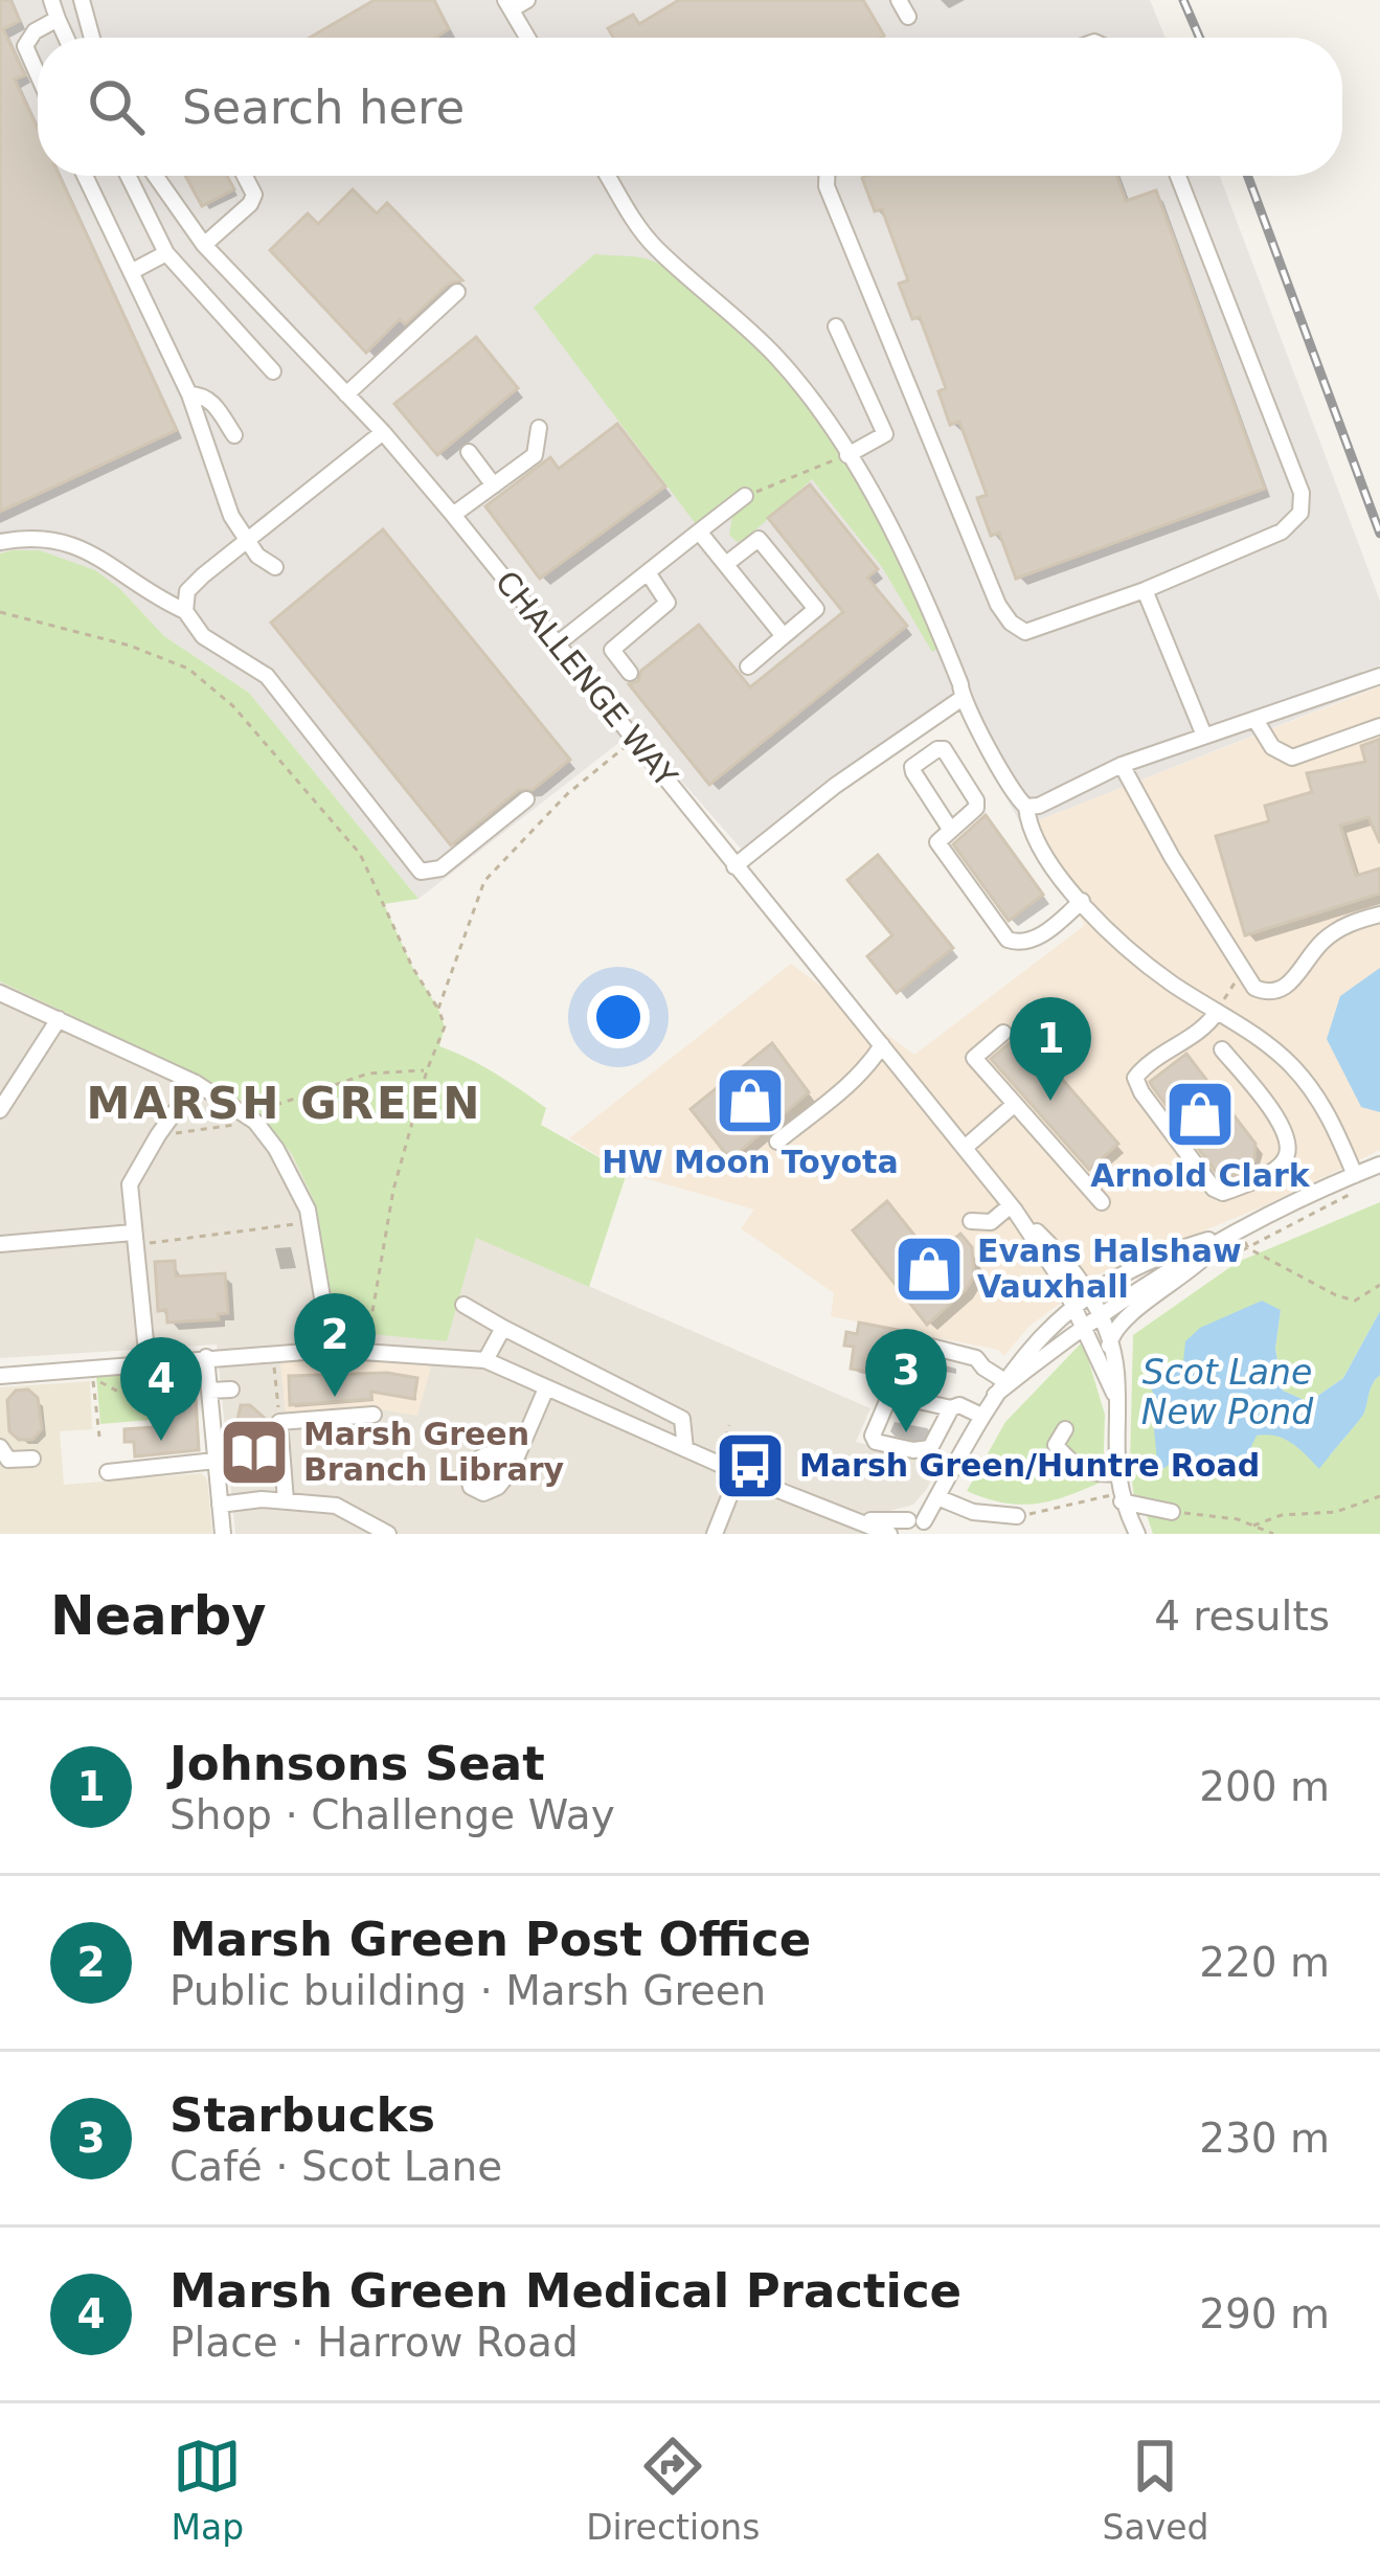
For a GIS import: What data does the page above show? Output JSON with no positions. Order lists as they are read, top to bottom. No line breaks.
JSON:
{"streets":{"street":["CHALLENGE WAY"]},"districts":["MARSH GREEN"],"water":["Scot Lane New Pond"],"places":{"shop":["HW Moon Toyota","Arnold Clark","Evans Halshaw Vauxhall"],"library":["Marsh Green Branch Library"],"bus stop":["Marsh Green/Huntre Road"]},"page":{"search":"Search here","pins":["1","2","3","4"],"heading":["Nearby","4 results"],"list":[{"mark":"1","name":"Johnsons Seat","note":"Shop · Challenge Way","value":"200 m"},{"mark":"2","name":"Marsh Green Post Office","note":"Public building · Marsh Green","value":"220 m"},{"mark":"3","name":"Starbucks","note":"Café · Scot Lane","value":"230 m"},{"mark":"4","name":"Marsh Green Medical Practice","note":"Place · Harrow Road","value":"290 m"}],"nav":["Map","Directions","Saved"]}}
